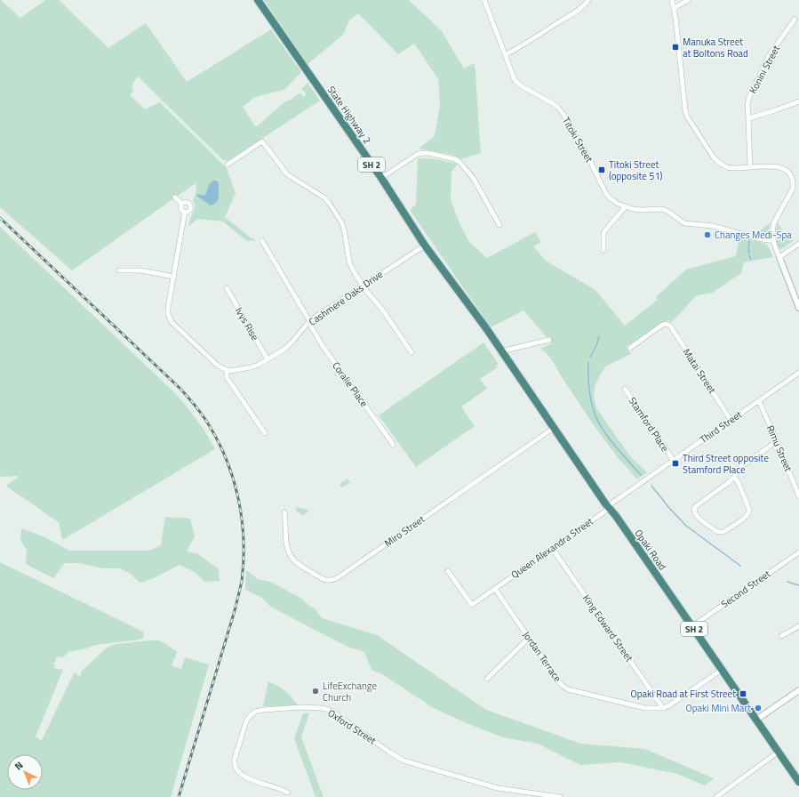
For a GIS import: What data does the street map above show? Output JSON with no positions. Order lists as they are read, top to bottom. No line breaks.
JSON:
{"streets":{"highway":["State Highway 2","SH 2","Opaki Road"],"street":["Konini Street","Titoki Street","Cashmere Oaks Drive","Ivys Rise","Matai Street","Coralie Place","Stamford Place","Third Street","Rimu Street","Miro Street","Queen Alexandra Street","Second Street","King Edward Street","Jordan Terrace","Oxford Street"]},"crossings":[["State Highway 2","Cashmere Oaks Drive"],["State Highway 2","Opaki Road"],["Cashmere Oaks Drive","Ivys Rise"],["Cashmere Oaks Drive","Coralie Place"],["Matai Street","Third Street"],["Stamford Place","Third Street"],["Third Street","Rimu Street"],["Third Street","Queen Alexandra Street"],["Third Street","Opaki Road"],["Miro Street","Opaki Road"],["Queen Alexandra Street","Opaki Road"],["Queen Alexandra Street","King Edward Street"],["Queen Alexandra Street","Jordan Terrace"],["Opaki Road","Second Street"],["Opaki Road","Jordan Terrace"],["King Edward Street","Jordan Terrace"]],"places":{"transit":["Manuka Street at Boltons Road","Titoki Street (opposite 51)","Third Street opposite Stamford Place","Opaki Road at First Street"],"other":["Changes Medi-Spa","LifeExchange Church","Opaki Mini Mart"]},"north":"top left"}
